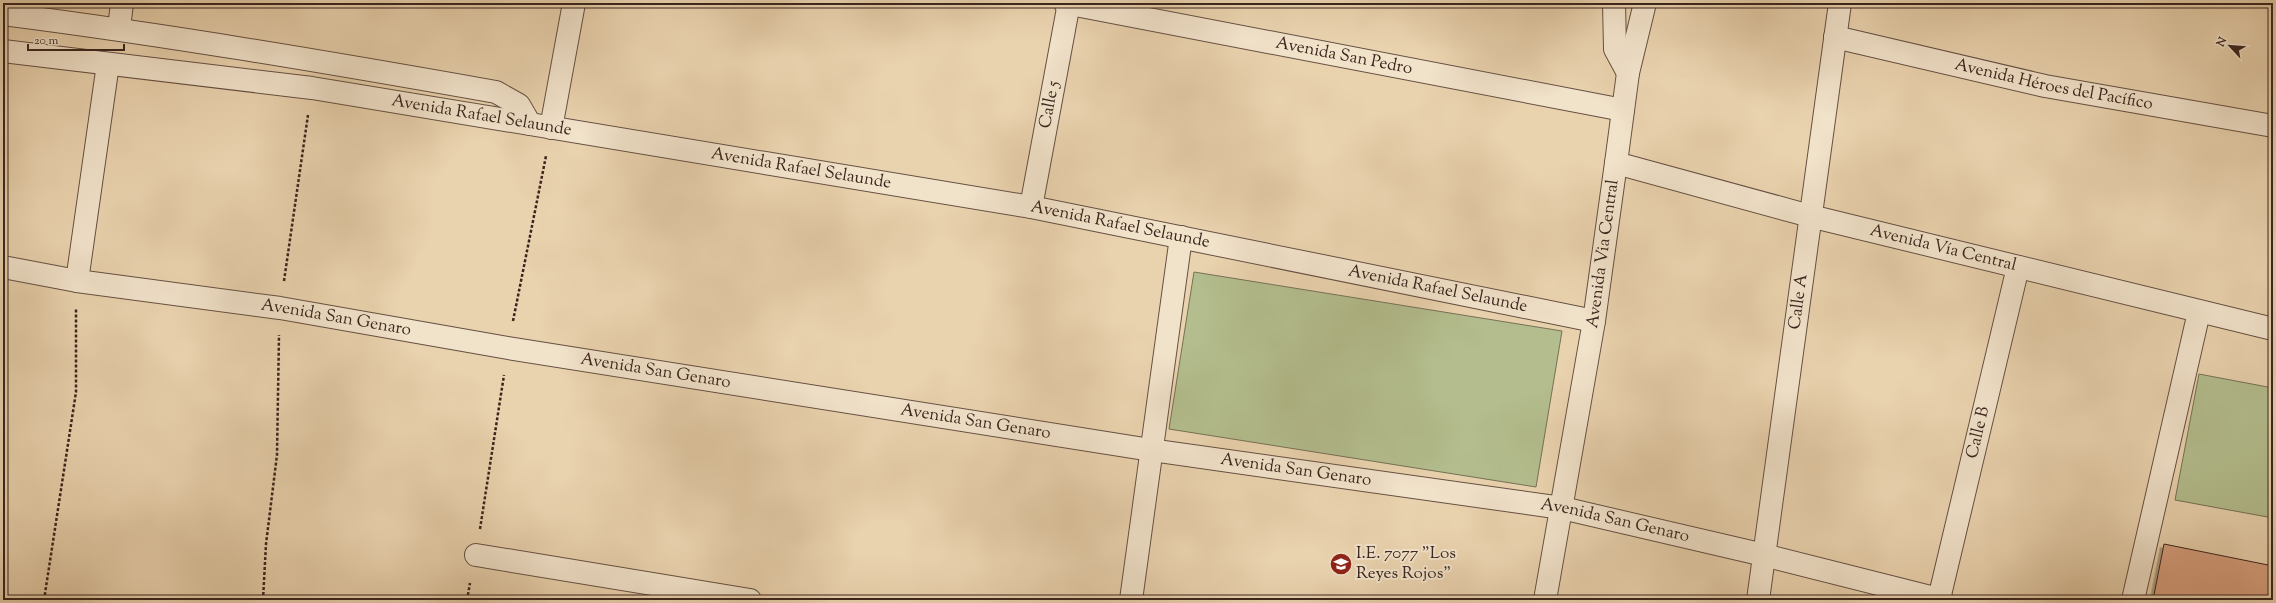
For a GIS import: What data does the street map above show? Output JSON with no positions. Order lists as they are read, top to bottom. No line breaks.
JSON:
{"streets":{"street":["Avenida San Pedro","Avenida Héroes del Pacífico","Calle 5","Avenida Rafael Selaunde","Avenida Vía Central","Avenida Via Central","Calle A","Avenida San Genaro","Calle B"]},"crossings":[["Avenida San Pedro","Calle 5"],["Avenida San Pedro","Avenida Via Central"],["Avenida Héroes del Pacífico","Calle A"],["Calle 5","Avenida Rafael Selaunde"],["Avenida Rafael Selaunde","Avenida Via Central"],["Avenida Vía Central","Avenida Via Central"],["Avenida Vía Central","Calle A"],["Avenida Vía Central","Calle B"],["Avenida Via Central","Avenida San Genaro"],["Calle A","Avenida San Genaro"],["Avenida San Genaro","Calle B"]],"places":{"school or university":["I.E. 7077 \"Los Reyes Rojos\""]},"scale_bar":"20 m","north":"top left"}
